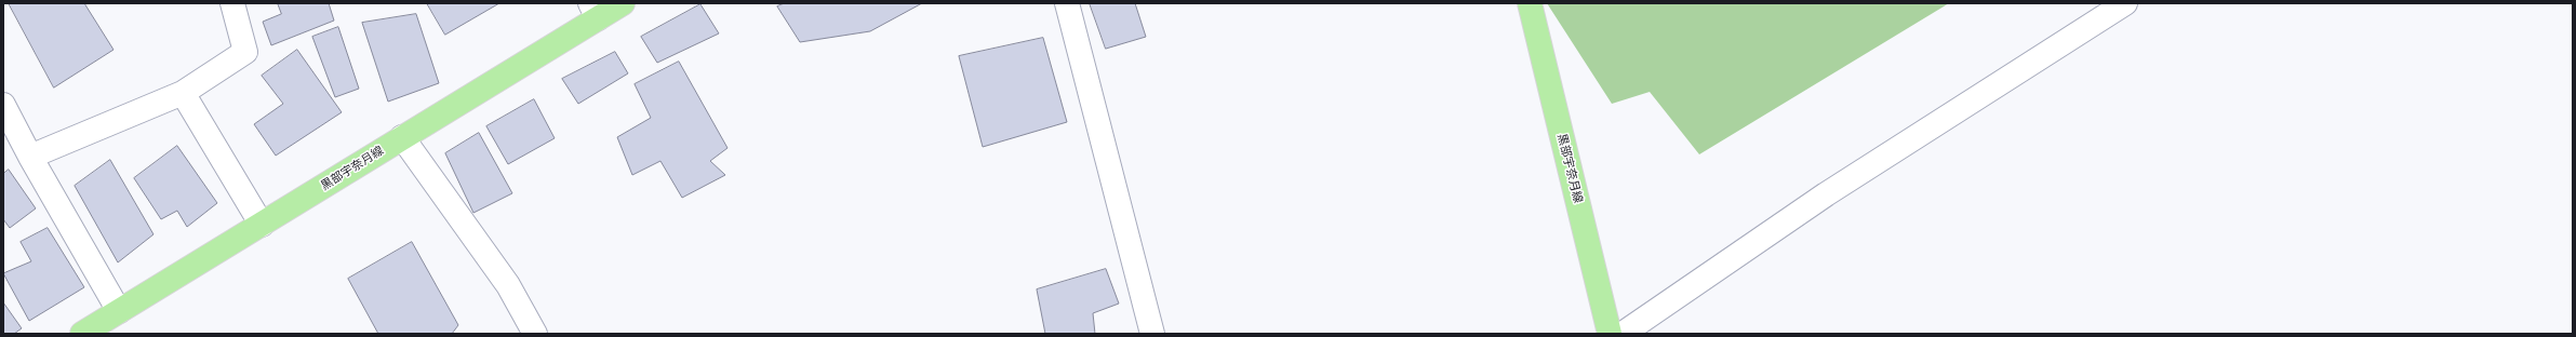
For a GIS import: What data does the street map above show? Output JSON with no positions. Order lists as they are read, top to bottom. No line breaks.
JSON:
{"streets":{"main road":["黒部宇奈月線"]}}
